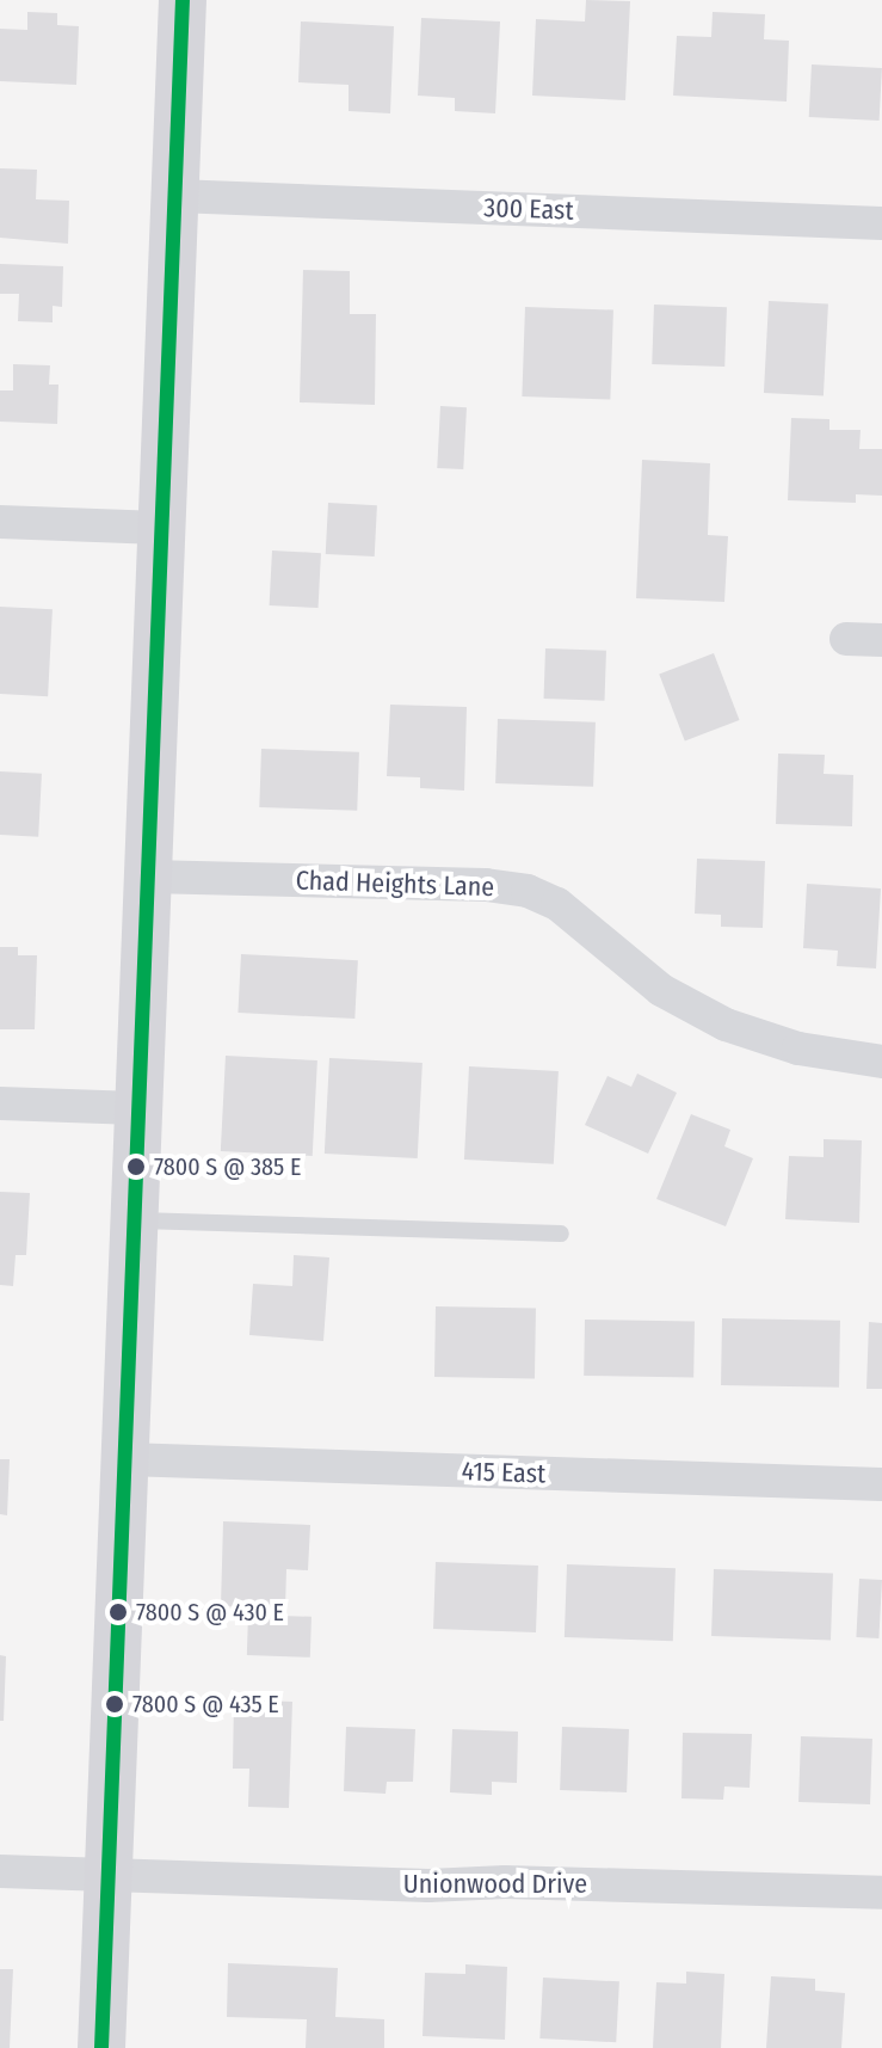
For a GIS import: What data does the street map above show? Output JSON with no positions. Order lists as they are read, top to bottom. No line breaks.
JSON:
{"streets":{"street":["300 East","Chad Heights Lane","415 East","Unionwood Drive"]},"places":["7800 S @ 385 E","7800 S @ 430 E","7800 S @ 435 E"]}
